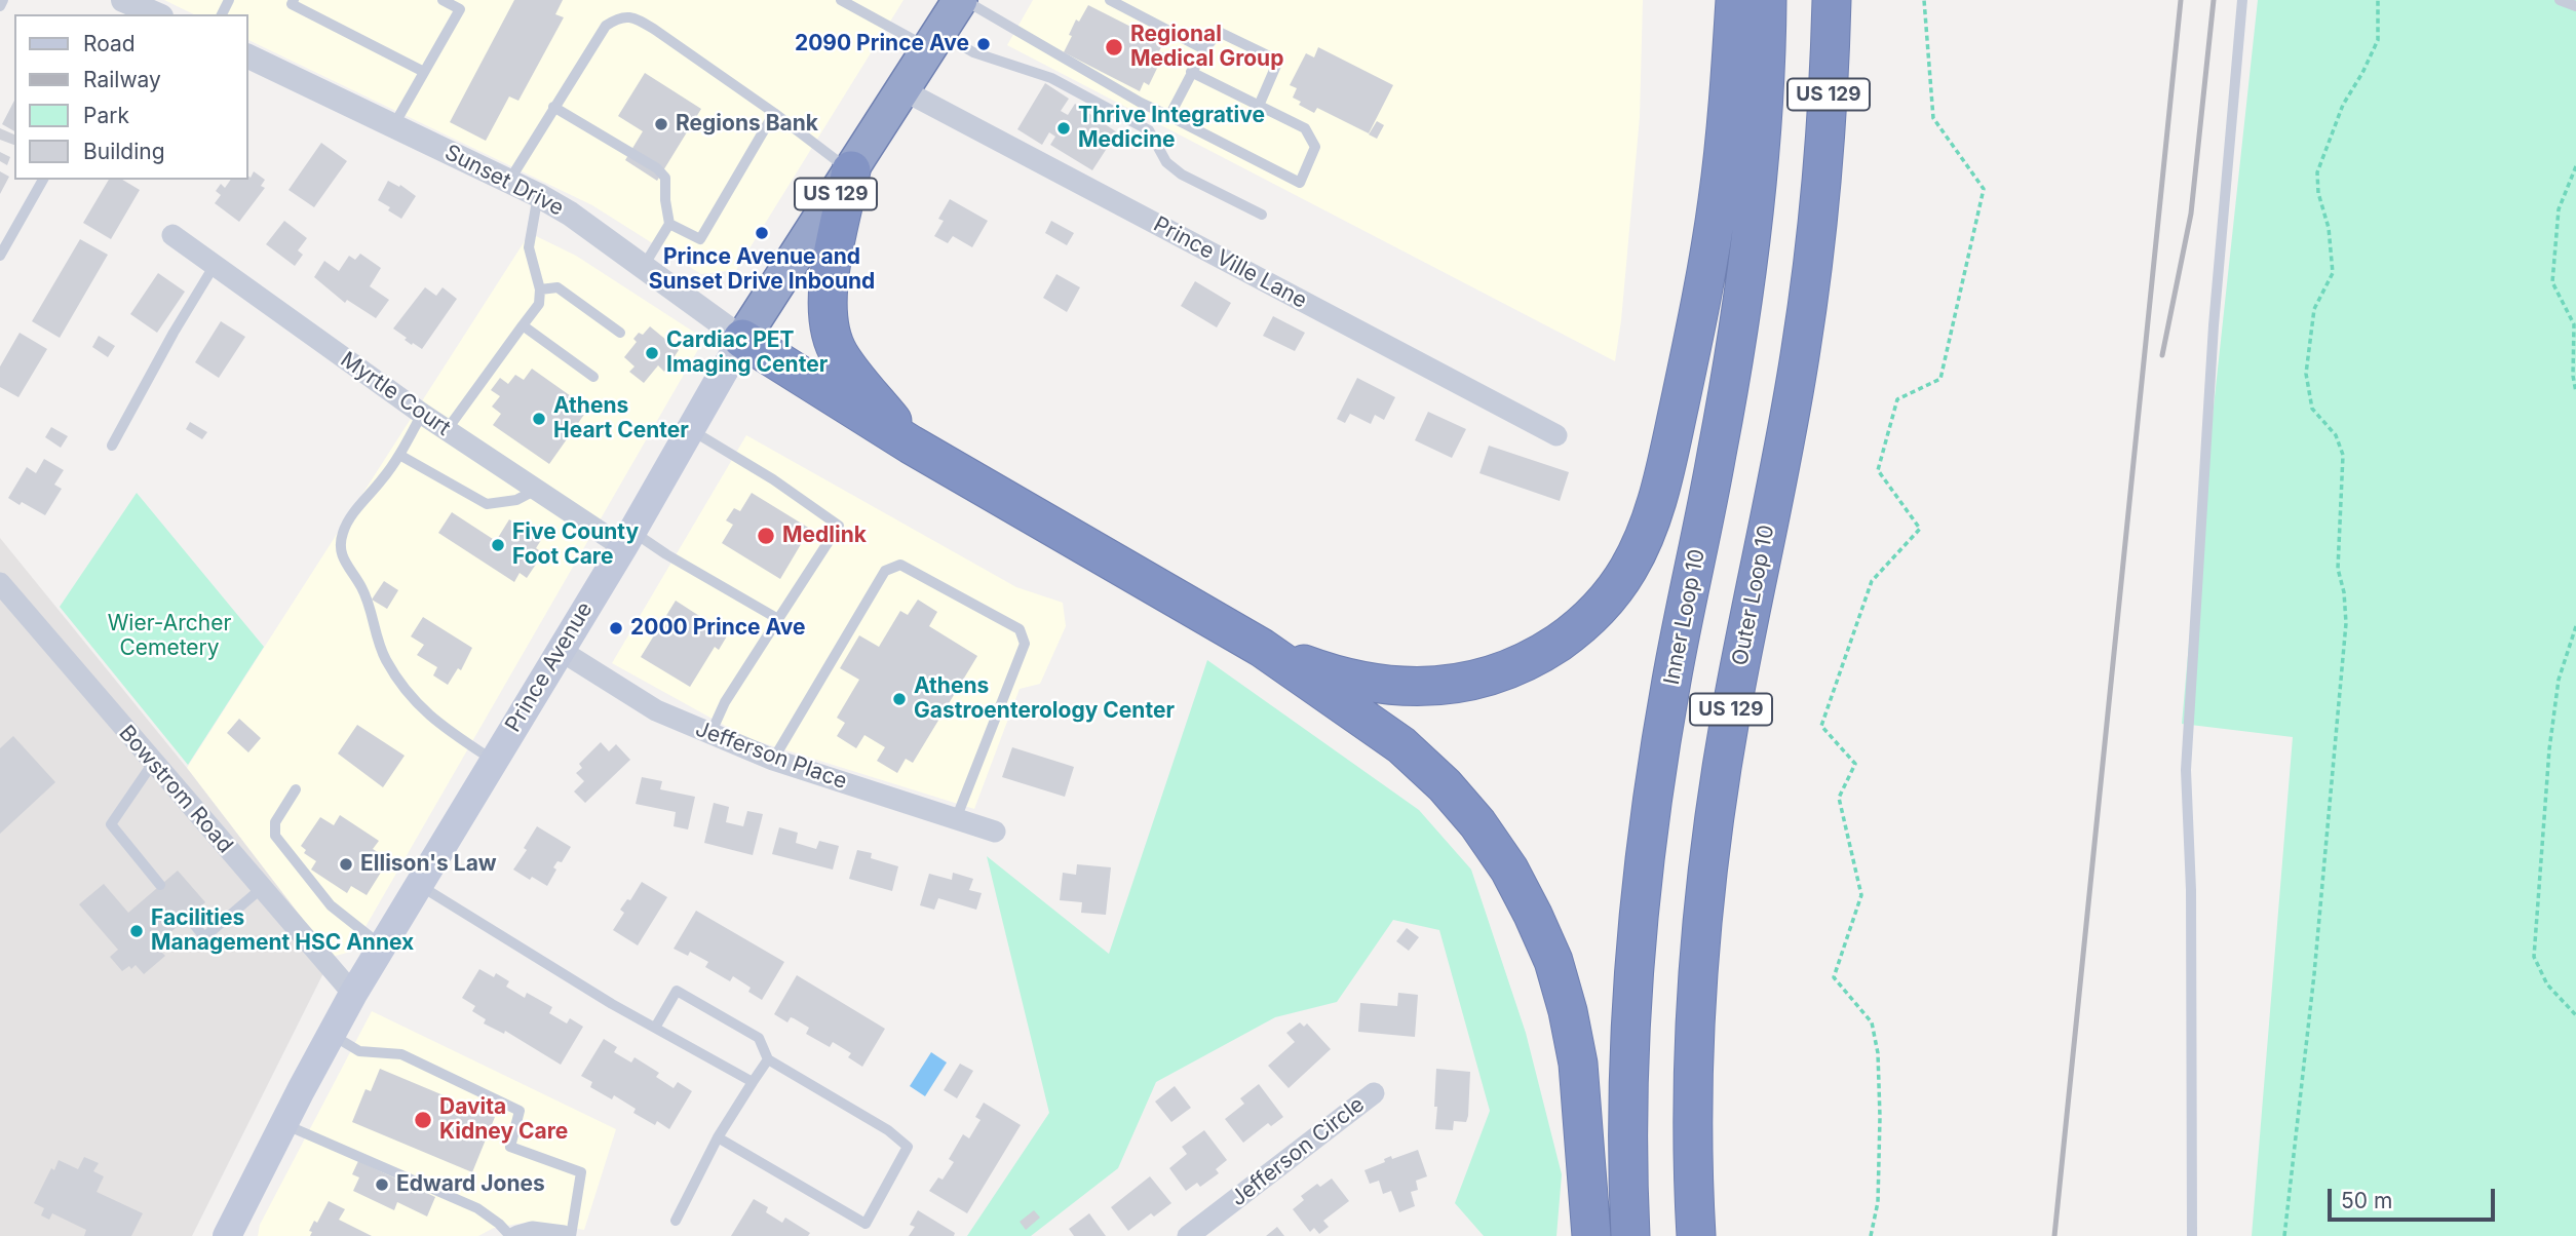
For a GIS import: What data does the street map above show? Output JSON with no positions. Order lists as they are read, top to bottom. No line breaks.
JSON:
{"streets":{"highway":["US 129","Outer Loop 10","Inner Loop 10","Prince Avenue"],"street":["Sunset Drive","Prince Ville Lane","Myrtle Court","Jefferson Place","Bowstrom Road","Jefferson Circle"]},"crossings":[["Sunset Drive","Prince Avenue"],["Prince Ville Lane","Prince Avenue"],["Myrtle Court","Prince Avenue"],["Prince Avenue","Jefferson Place"],["Prince Avenue","Bowstrom Road"]],"parks":["Wier-Archer Cemetery"],"places":["2090 Prince Ave","Regional Medical Group","Regions Bank","Thrive Integrative Medicine","Prince Avenue and Sunset Drive Inbound","Cardiac PET Imaging Center","Athens Heart Center","Medlink","Five County Foot Care","2000 Prince Ave","Athens Gastroenterology Center","Ellison's Law","Facilities Management HSC Annex","Davita Kidney Care","Edward Jones"],"legend":["Road","Railway","Park","Building"],"scale_bar":"50 m"}
